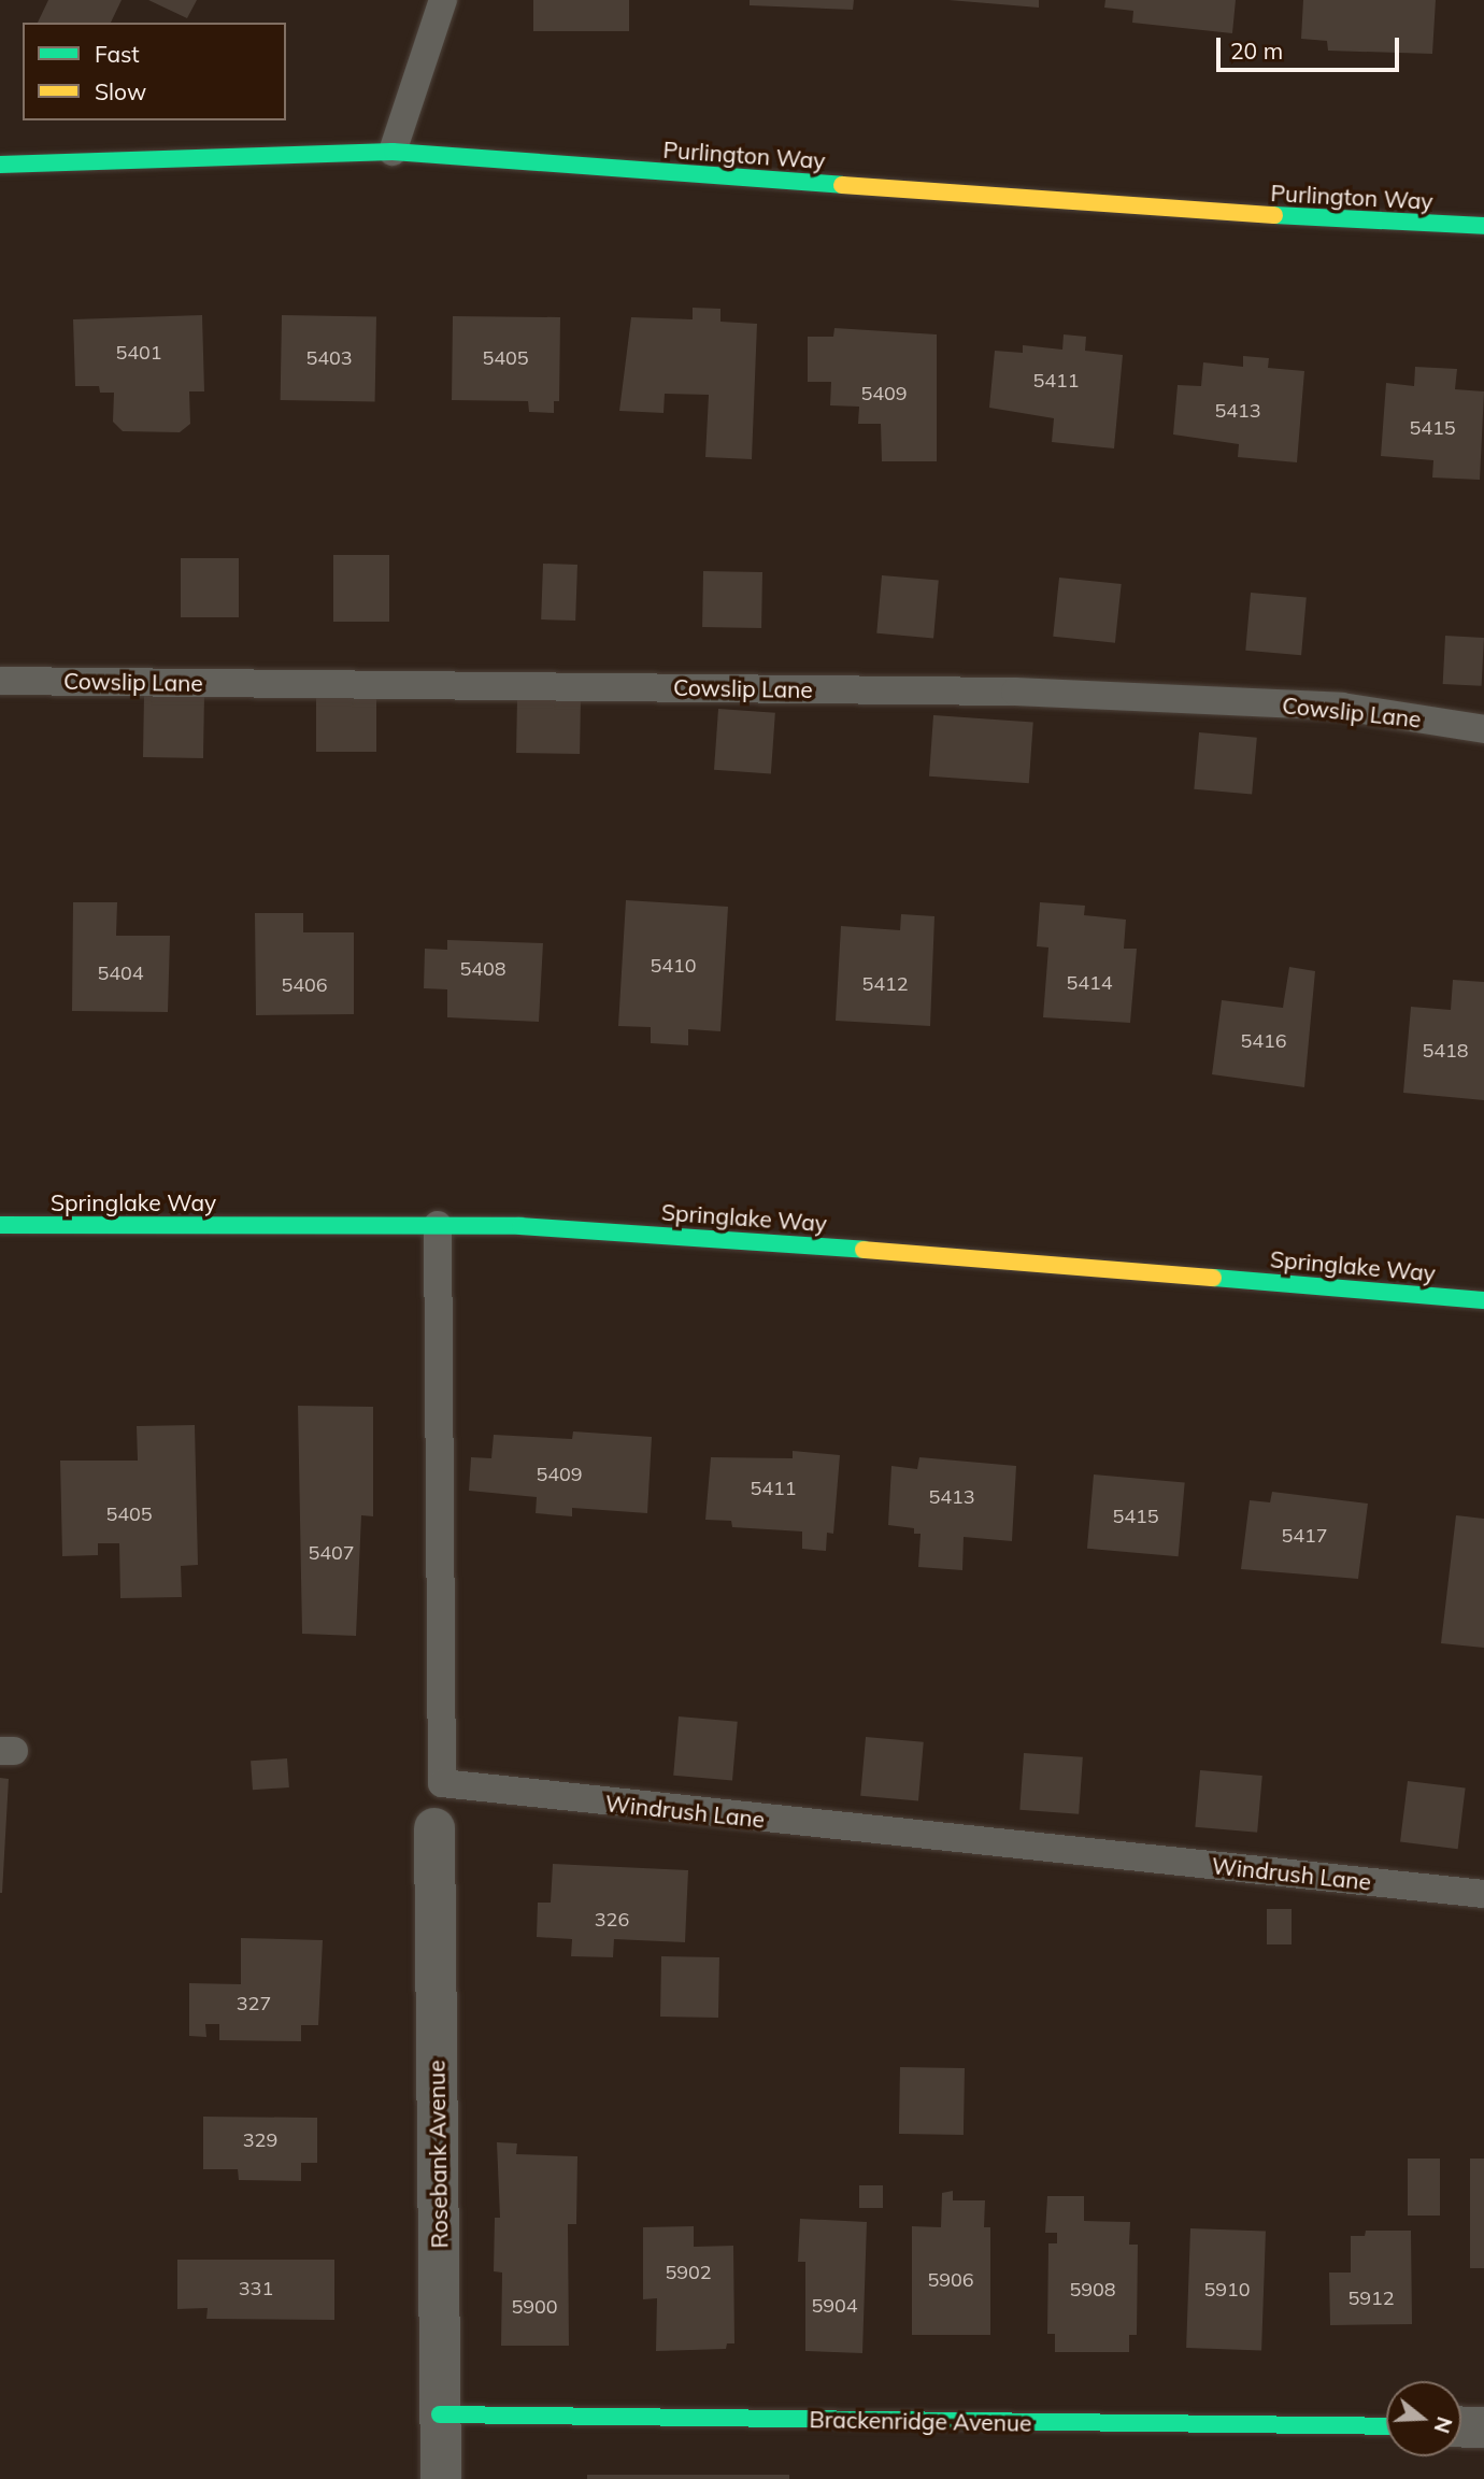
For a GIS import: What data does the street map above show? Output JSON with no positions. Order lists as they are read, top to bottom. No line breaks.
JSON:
{"streets":{"street":["Purlington Way","Springlake Way","Rosebank Avenue","Brackenridge Avenue"],"lane":["Cowslip Lane","Windrush Lane"]},"crossings":[["Springlake Way","Windrush Lane"],["Rosebank Avenue","Brackenridge Avenue"]],"house_numbers":["5401","5403","5405","5411","5409","5413","5415","5410","5408","5404","5414","5412","5406","5416","5418","5409","5411","5413","5405","5415","5417","5407","326","327","329","5902","5906","331","5908","5910","5912","5904","5900"],"legend":["Fast","Slow"],"scale_bar":"20 m","north":"right"}
